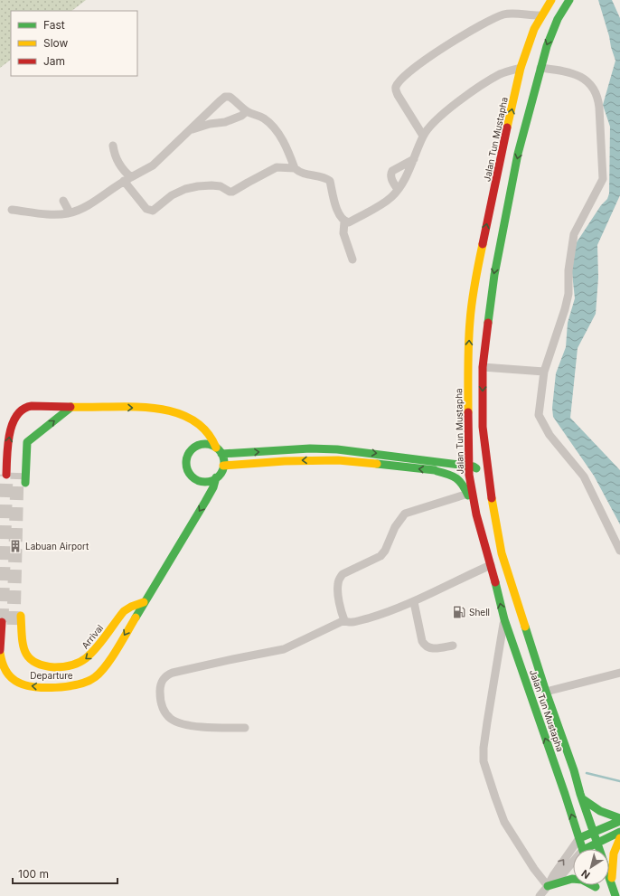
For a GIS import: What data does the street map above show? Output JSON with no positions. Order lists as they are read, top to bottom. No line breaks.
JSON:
{"streets":{"main road":["Jalan Tun Mustapha","Arrival","Departure"]},"crossings":[["Arrival","Departure"]],"one_way":["Arrival"],"places":{"building":["Labuan Airport"],"fuel station":["Shell"]},"legend":["Fast","Slow","Jam"],"scale_bar":"100 m","north":"bottom left"}
